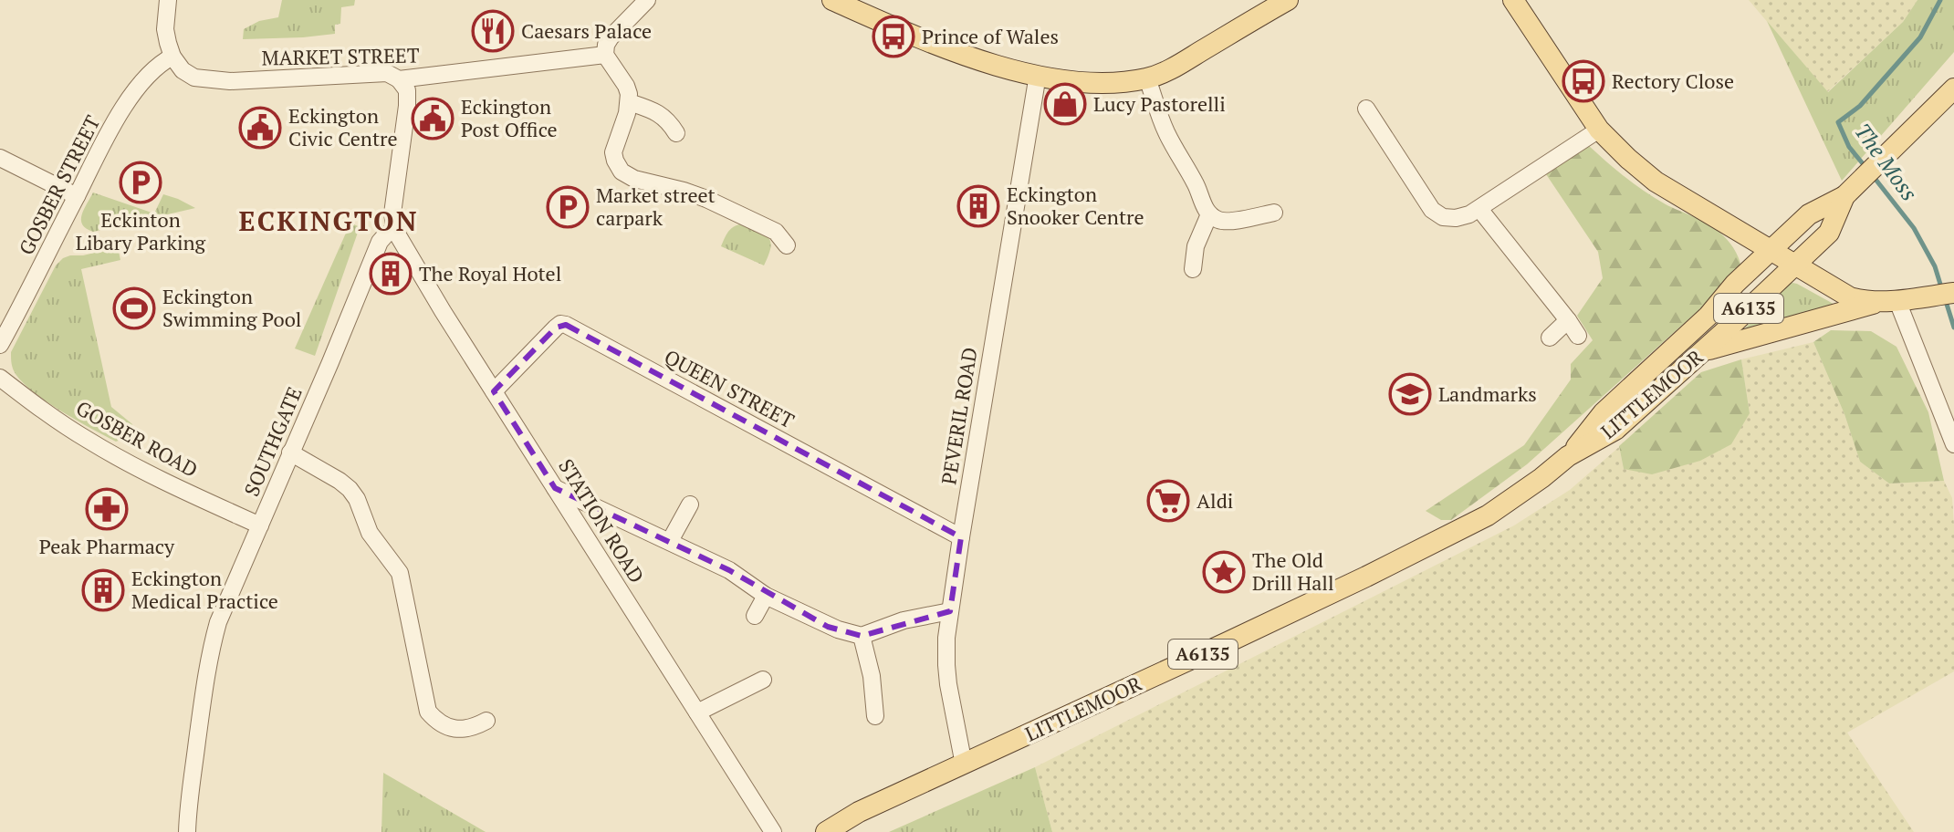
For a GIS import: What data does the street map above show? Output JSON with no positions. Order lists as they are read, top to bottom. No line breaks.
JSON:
{"streets":{"main road":["A6135","LITTLEMOOR"],"street":["MARKET STREET","GOSBER STREET","QUEEN STREET","PEVERIL ROAD","GOSBER ROAD","SOUTHGATE","STATION ROAD"]},"crossings":[["MARKET STREET","GOSBER STREET"],["A6135","LITTLEMOOR"],["QUEEN STREET","PEVERIL ROAD"],["QUEEN STREET","STATION ROAD"],["LITTLEMOOR","PEVERIL ROAD"],["GOSBER ROAD","SOUTHGATE"],["SOUTHGATE","STATION ROAD"]],"districts":["ECKINGTON"],"water":["The Moss"],"places":{"restaurant":["Caesars Palace"],"bus stop":["Prince of Wales","Rectory Close"],"shop":["Lucy Pastorelli"],"public building":["Eckington Post Office","Eckington Civic Centre"],"parking":["Eckinton Libary Parking","Market street carpark"],"building":["Eckington Snooker Centre","The Royal Hotel","Eckington Medical Practice"],"sports":["Eckington Swimming Pool"],"school or university":["Landmarks"],"supermarket":["Aldi"],"pharmacy":["Peak Pharmacy"],"place":["The Old Drill Hall"]}}
